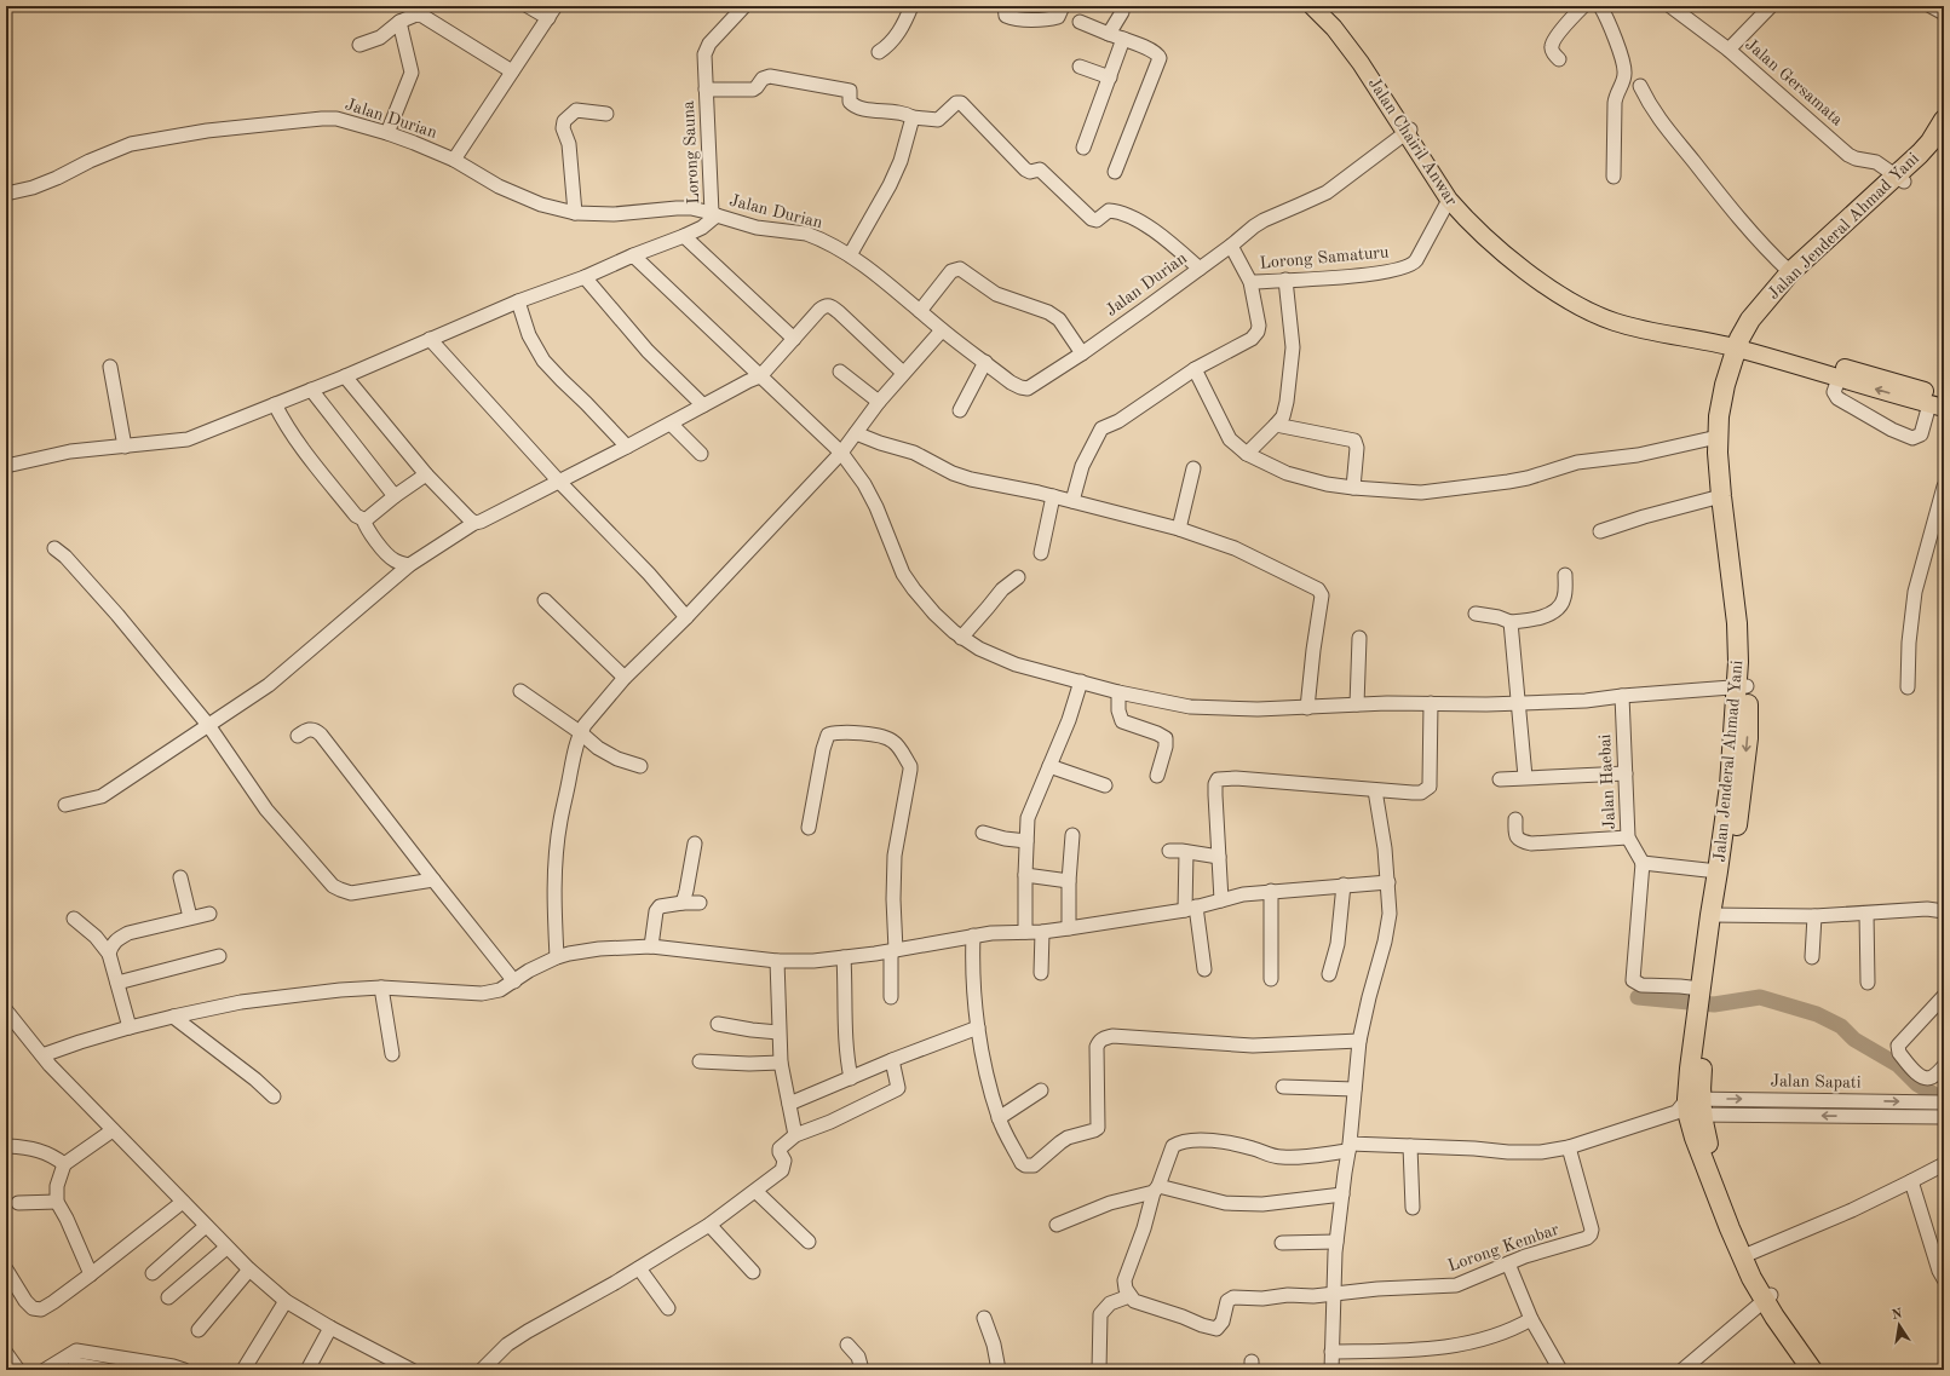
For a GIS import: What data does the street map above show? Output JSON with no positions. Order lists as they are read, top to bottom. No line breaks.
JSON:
{"streets":{"highway":["Jalan Jenderal Ahmad Yani"],"main road":["Jalan Chairil Anwar"],"street":["Jalan Gersamata","Jalan Durian","Lorong Sauna","Lorong Samaturu","Jalan Haebai","Jalan Sapati","Lorong Kembar"]},"crossings":[["Jalan Gersamata","Jalan Jenderal Ahmad Yani"],["Jalan Durian","Jalan Chairil Anwar"],["Jalan Durian","Lorong Sauna"],["Jalan Chairil Anwar","Jalan Jenderal Ahmad Yani"],["Jalan Chairil Anwar","Lorong Samaturu"],["Jalan Jenderal Ahmad Yani","Jalan Sapati"]],"north":"top"}
